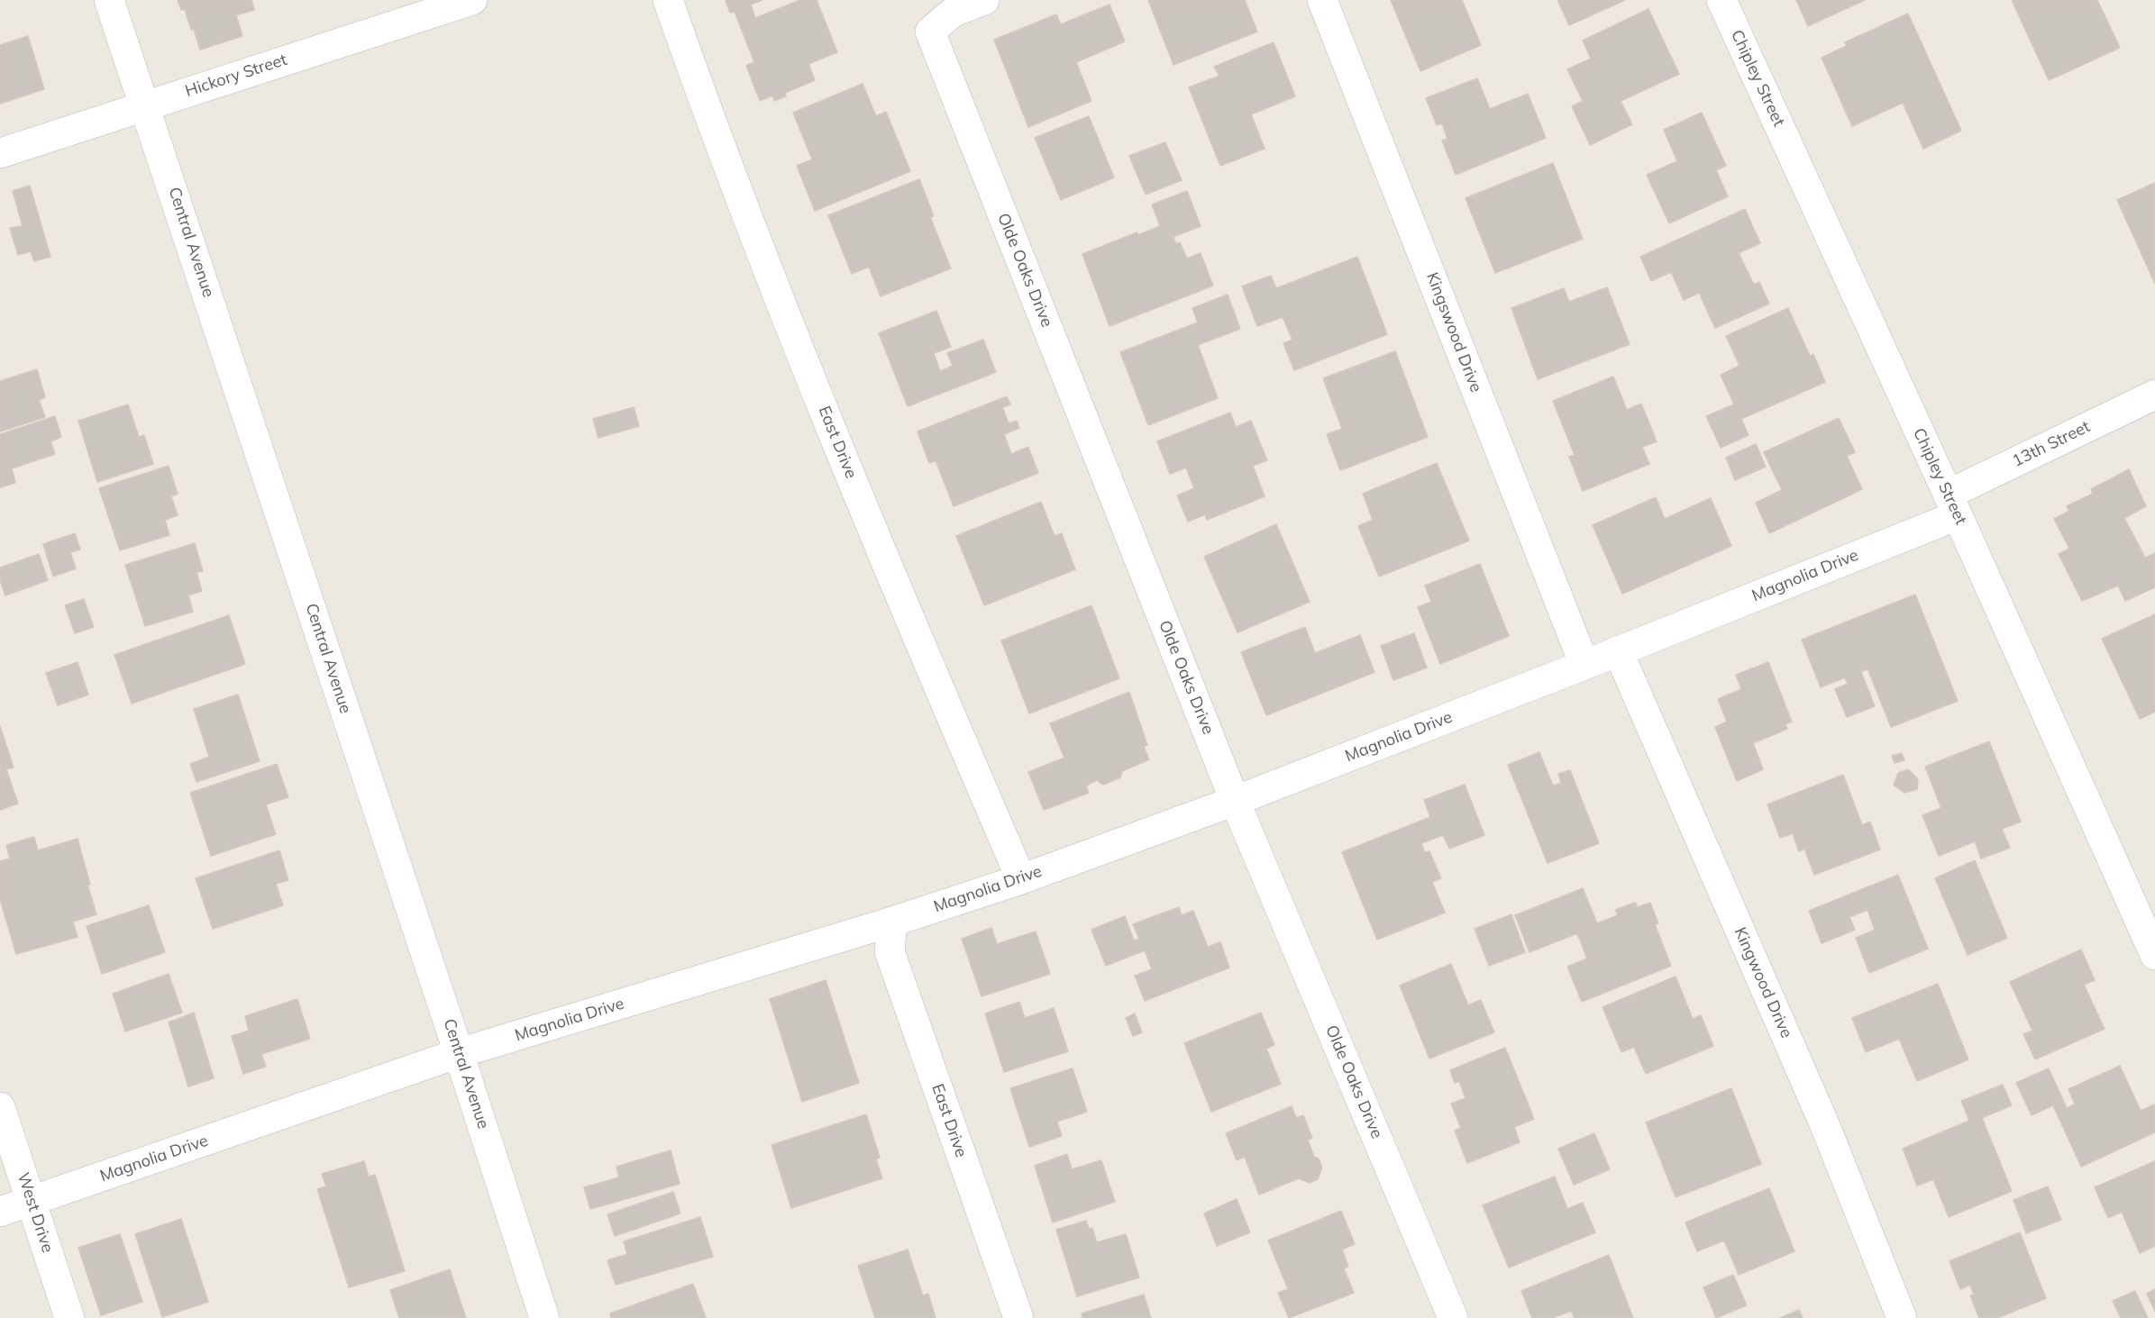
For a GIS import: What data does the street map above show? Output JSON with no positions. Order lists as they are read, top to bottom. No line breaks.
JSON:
{"streets":{"street":["Hickory Street","Chipley Street","Central Avenue","Olde Oaks Drive","Kingswood Drive","East Drive","13th Street","Magnolia Drive","Kingwood Drive","West Drive"]},"crossings":[["Hickory Street","Central Avenue"],["Chipley Street","13th Street"],["Chipley Street","Magnolia Drive"],["Central Avenue","Magnolia Drive"],["Olde Oaks Drive","Magnolia Drive"],["Kingswood Drive","Magnolia Drive"],["East Drive","Magnolia Drive"],["13th Street","Magnolia Drive"],["Magnolia Drive","Kingwood Drive"],["Magnolia Drive","West Drive"]]}
